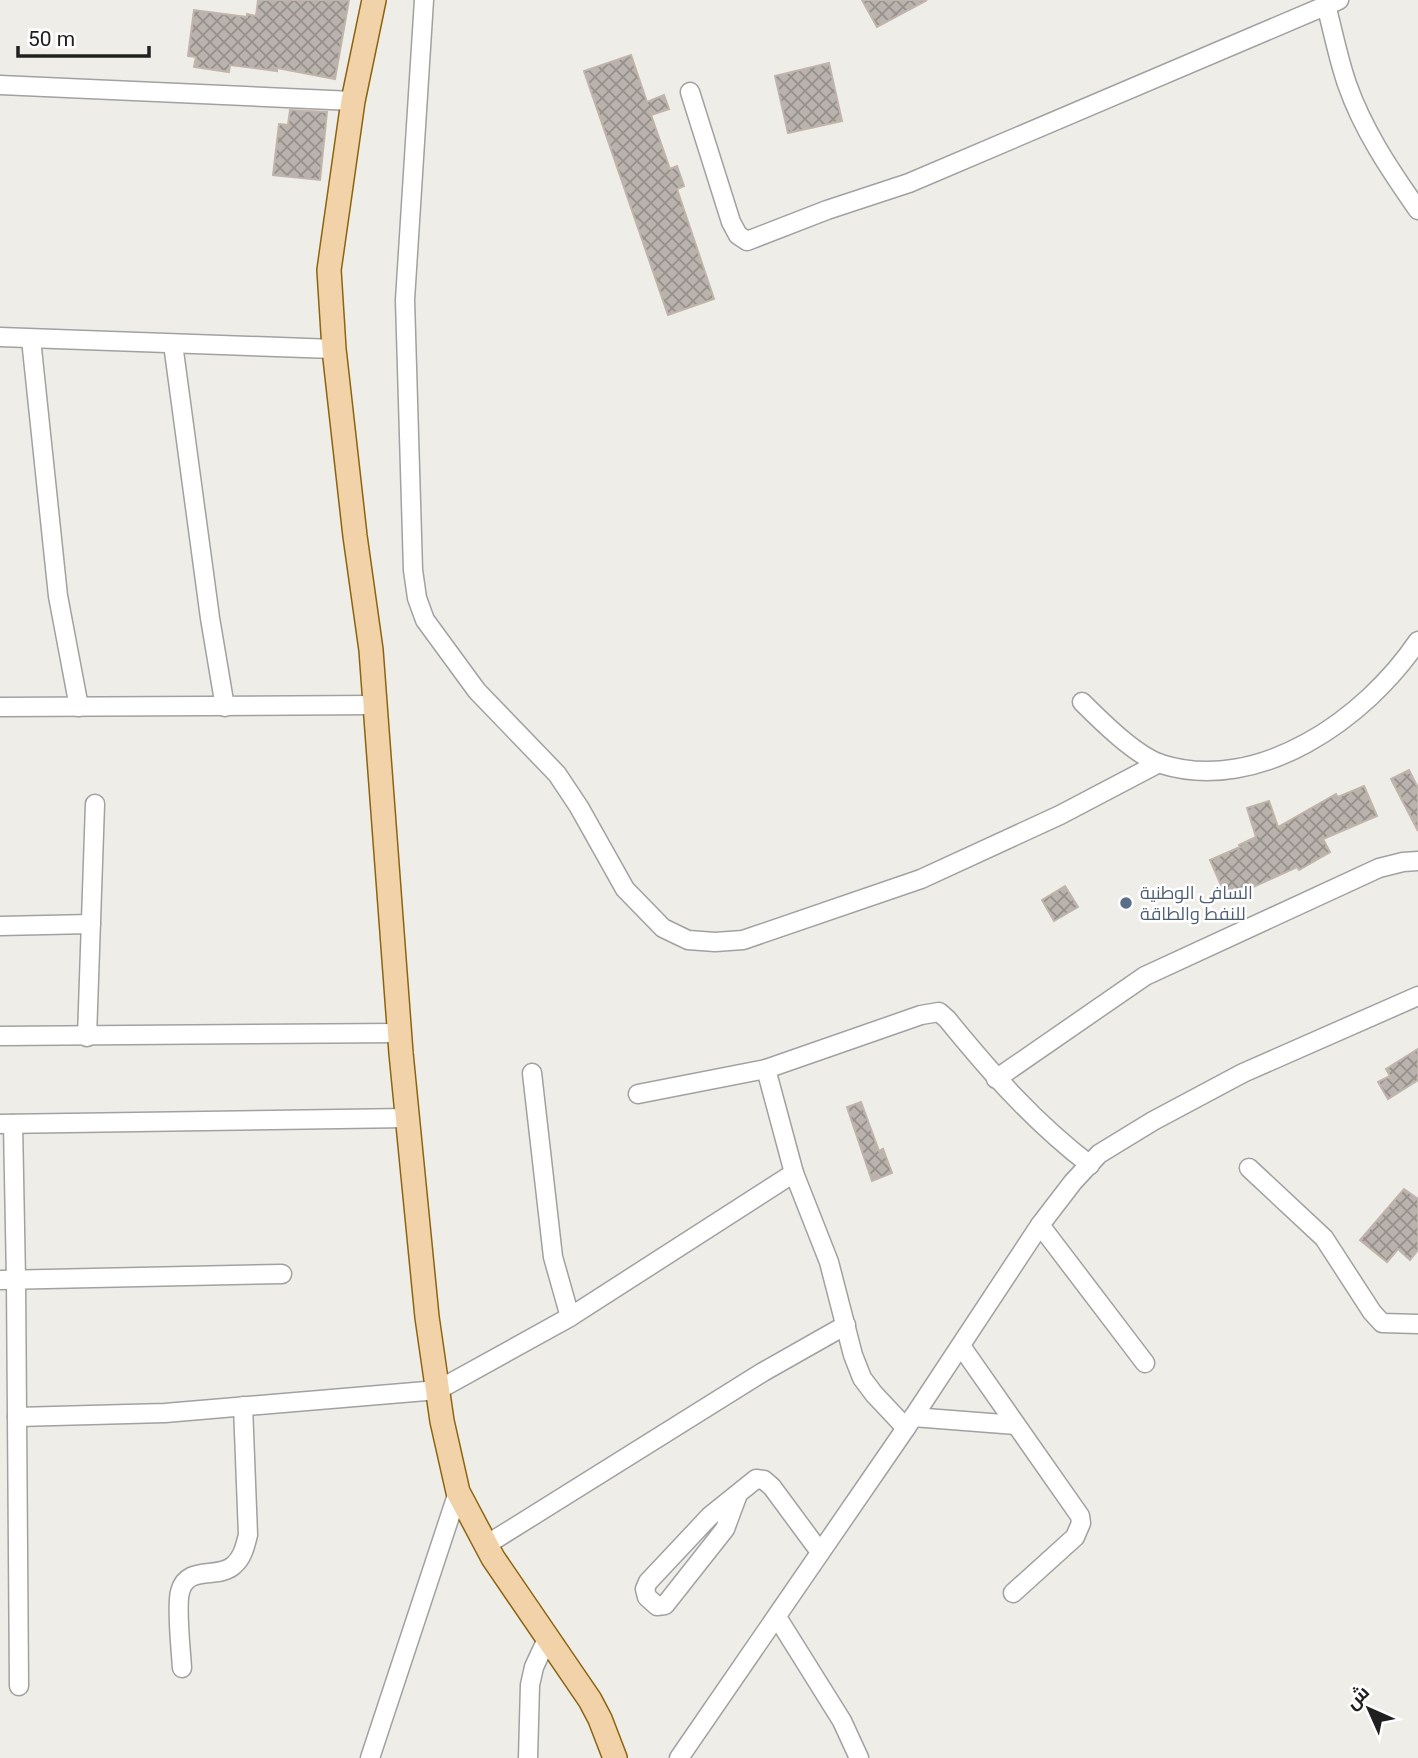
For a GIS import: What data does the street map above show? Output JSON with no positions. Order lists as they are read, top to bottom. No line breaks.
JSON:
{"places":["السافي الوطنية للنفط والطاقة"],"scale_bar":"50 m","north":"top left"}
